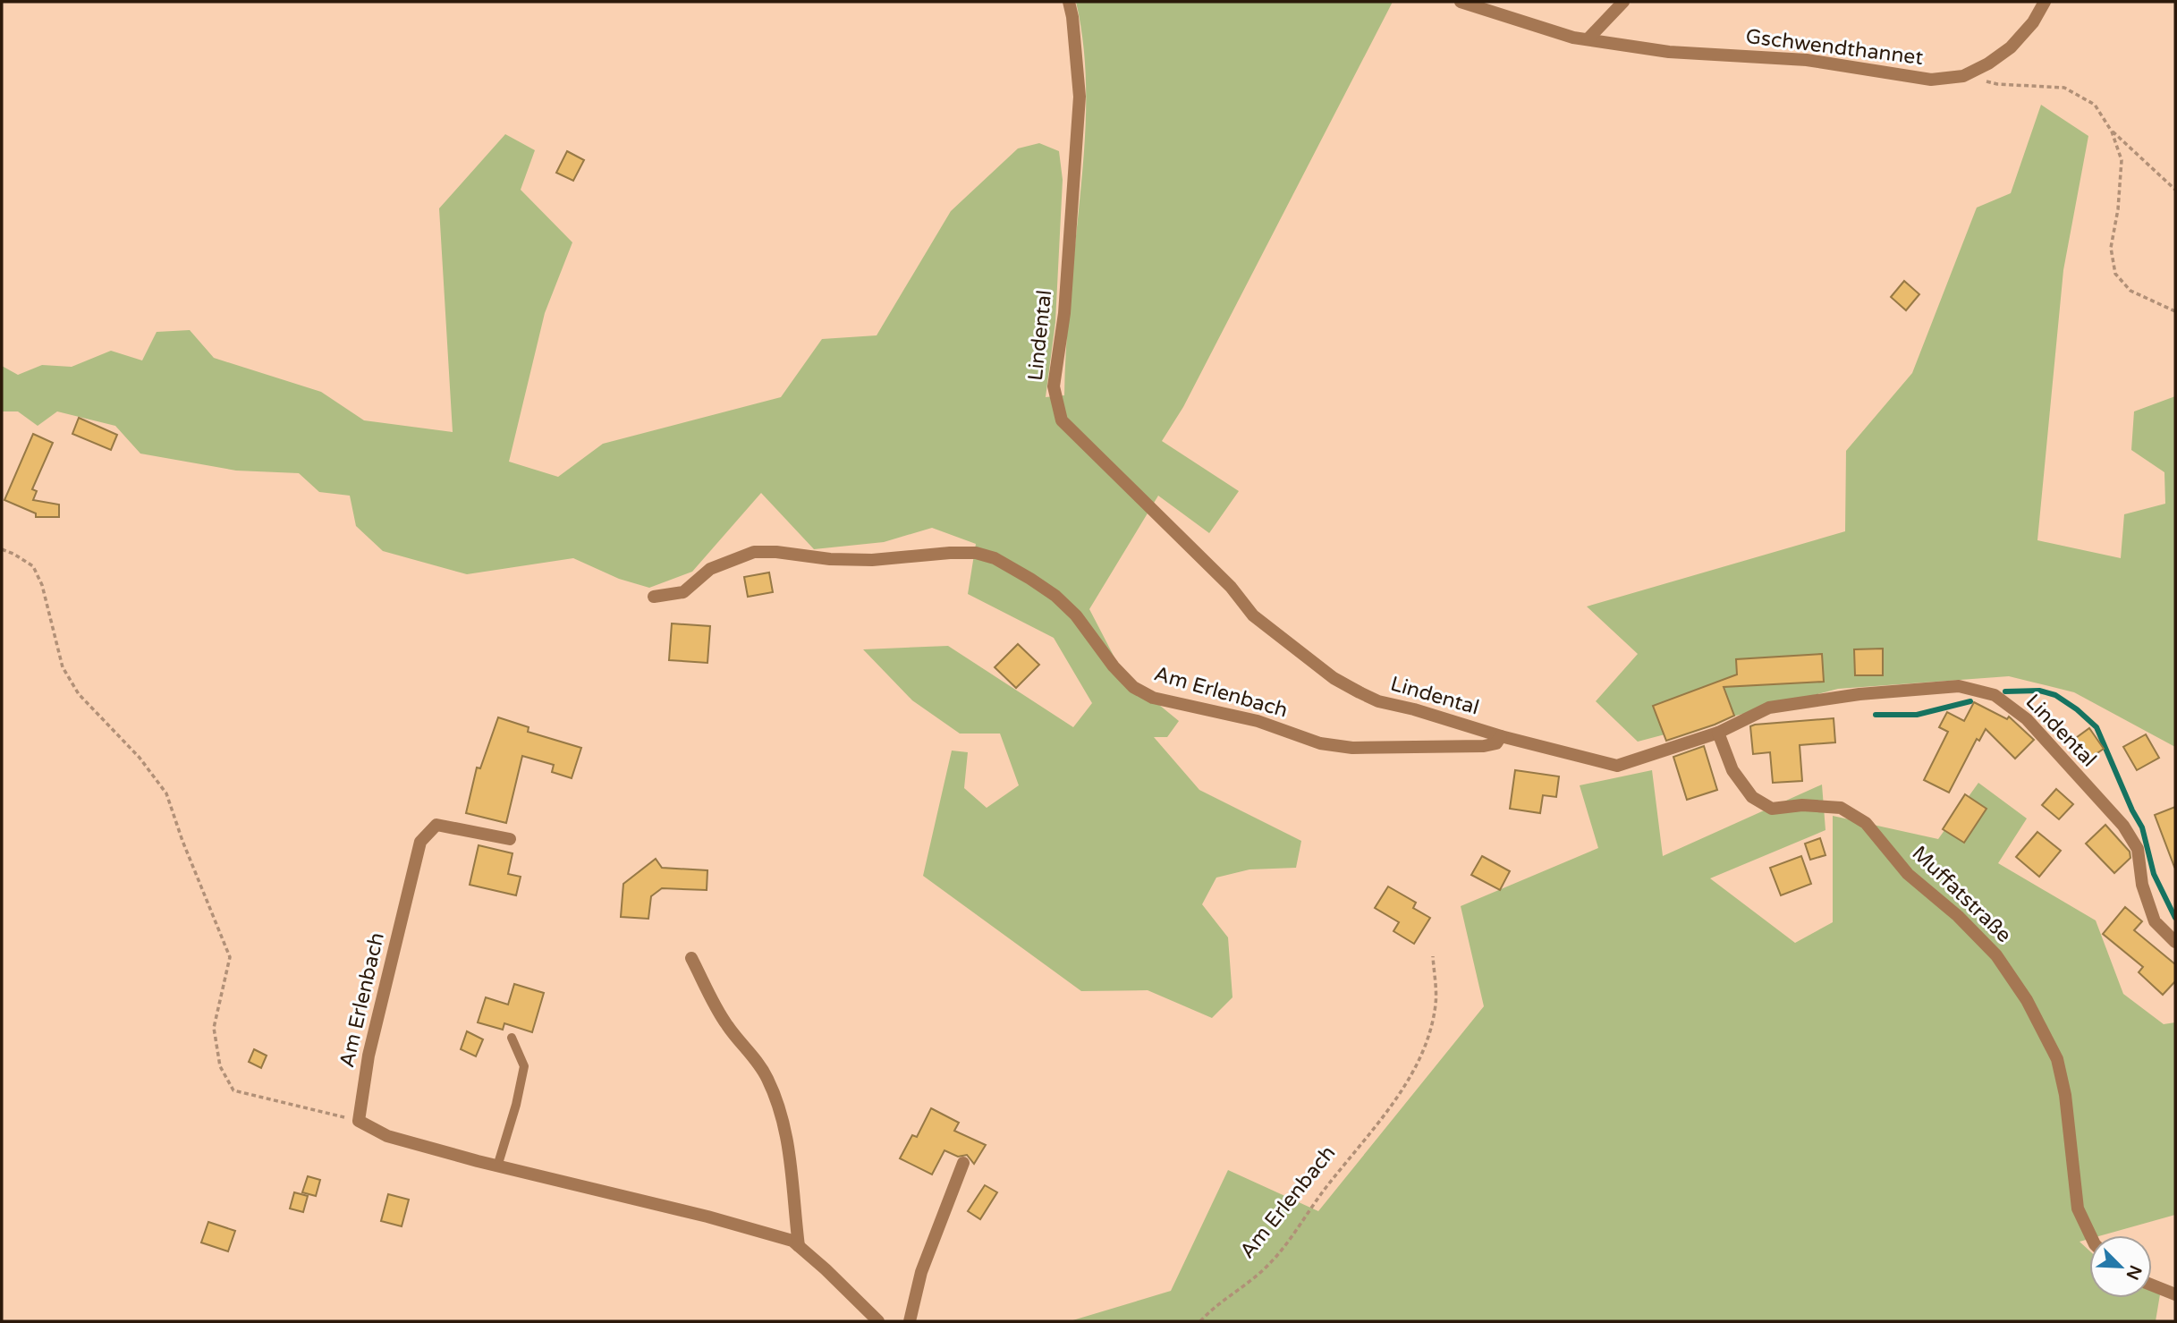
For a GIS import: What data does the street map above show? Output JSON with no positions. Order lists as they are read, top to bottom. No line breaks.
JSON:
{"streets":{"street":["Gschwendthannet","Lindental","Am Erlenbach","Muffatstraße"]},"crossings":[["Lindental","Am Erlenbach"],["Lindental","Muffatstraße"]],"north":"bottom right"}
